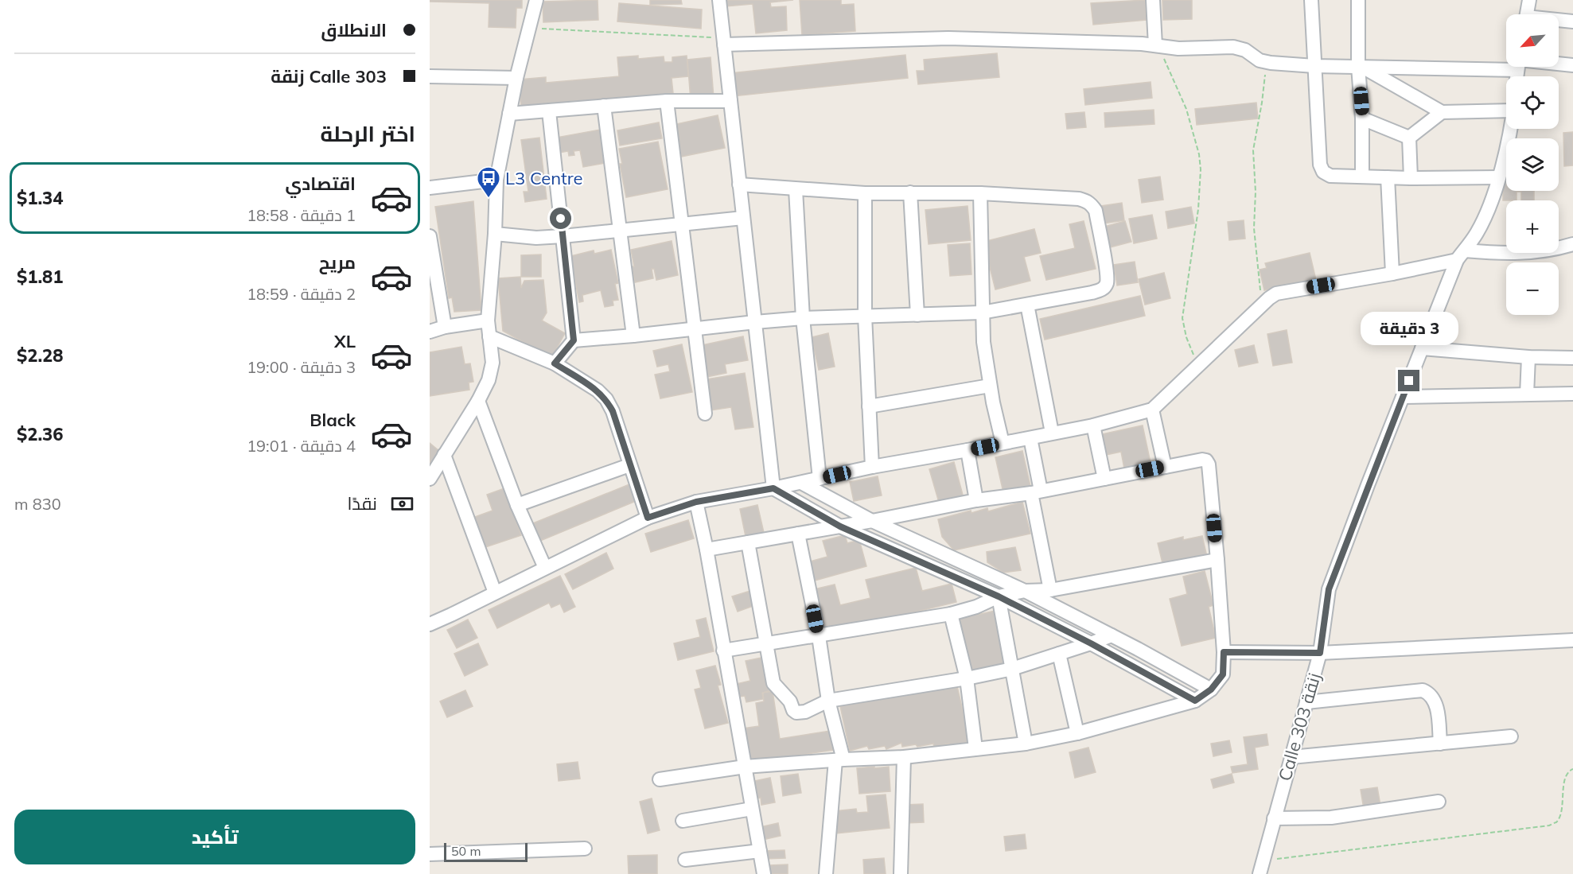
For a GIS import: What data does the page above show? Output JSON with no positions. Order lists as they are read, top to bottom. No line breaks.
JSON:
{"streets":{"street":["Calle 303 زنقة"]},"places":{"bus stop":["L3 Centre"]},"scale_bar":"50 m","north":"bottom left","page":{"banner":["الانطلاق","Calle 303 زنقة"],"map_buttons":["+","−"],"heading":"اختر الرحلة","list":[{"name":"اقتصادي","note":"1 دقيقة · 18:58","value":"$1.34"},{"name":"مريح","note":"2 دقيقة · 18:59","value":"$1.81"},{"name":"XL","note":"3 دقيقة · 19:00","value":"$2.28"},{"name":"Black","note":"4 دقيقة · 19:01","value":"$2.36"}],"bubble":"3 دقيقة","pay":["نقدًا","830 m"],"buttons":"تأكيد","scale":"50 m"}}
